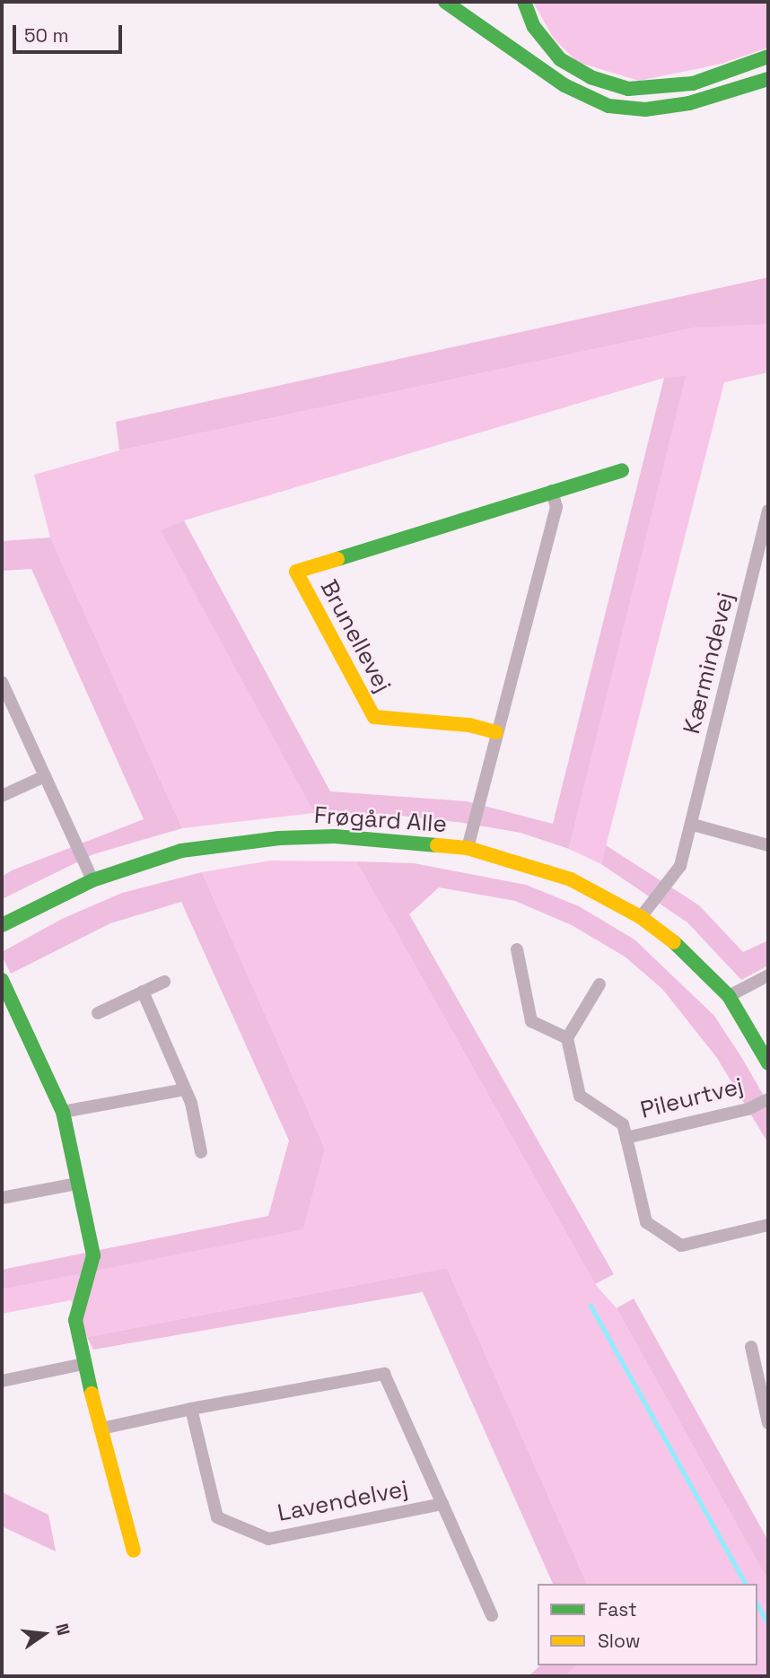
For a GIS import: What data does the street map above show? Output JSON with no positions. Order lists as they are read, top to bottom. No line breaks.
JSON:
{"streets":{"main road":["Brunellevej","Frøgård Alle"],"street":["Kærmindevej","Pileurtvej","Lavendelvej"]},"crossings":[["Kærmindevej","Frøgård Alle"]],"legend":["Fast","Slow"],"scale_bar":"50 m","north":"right"}
